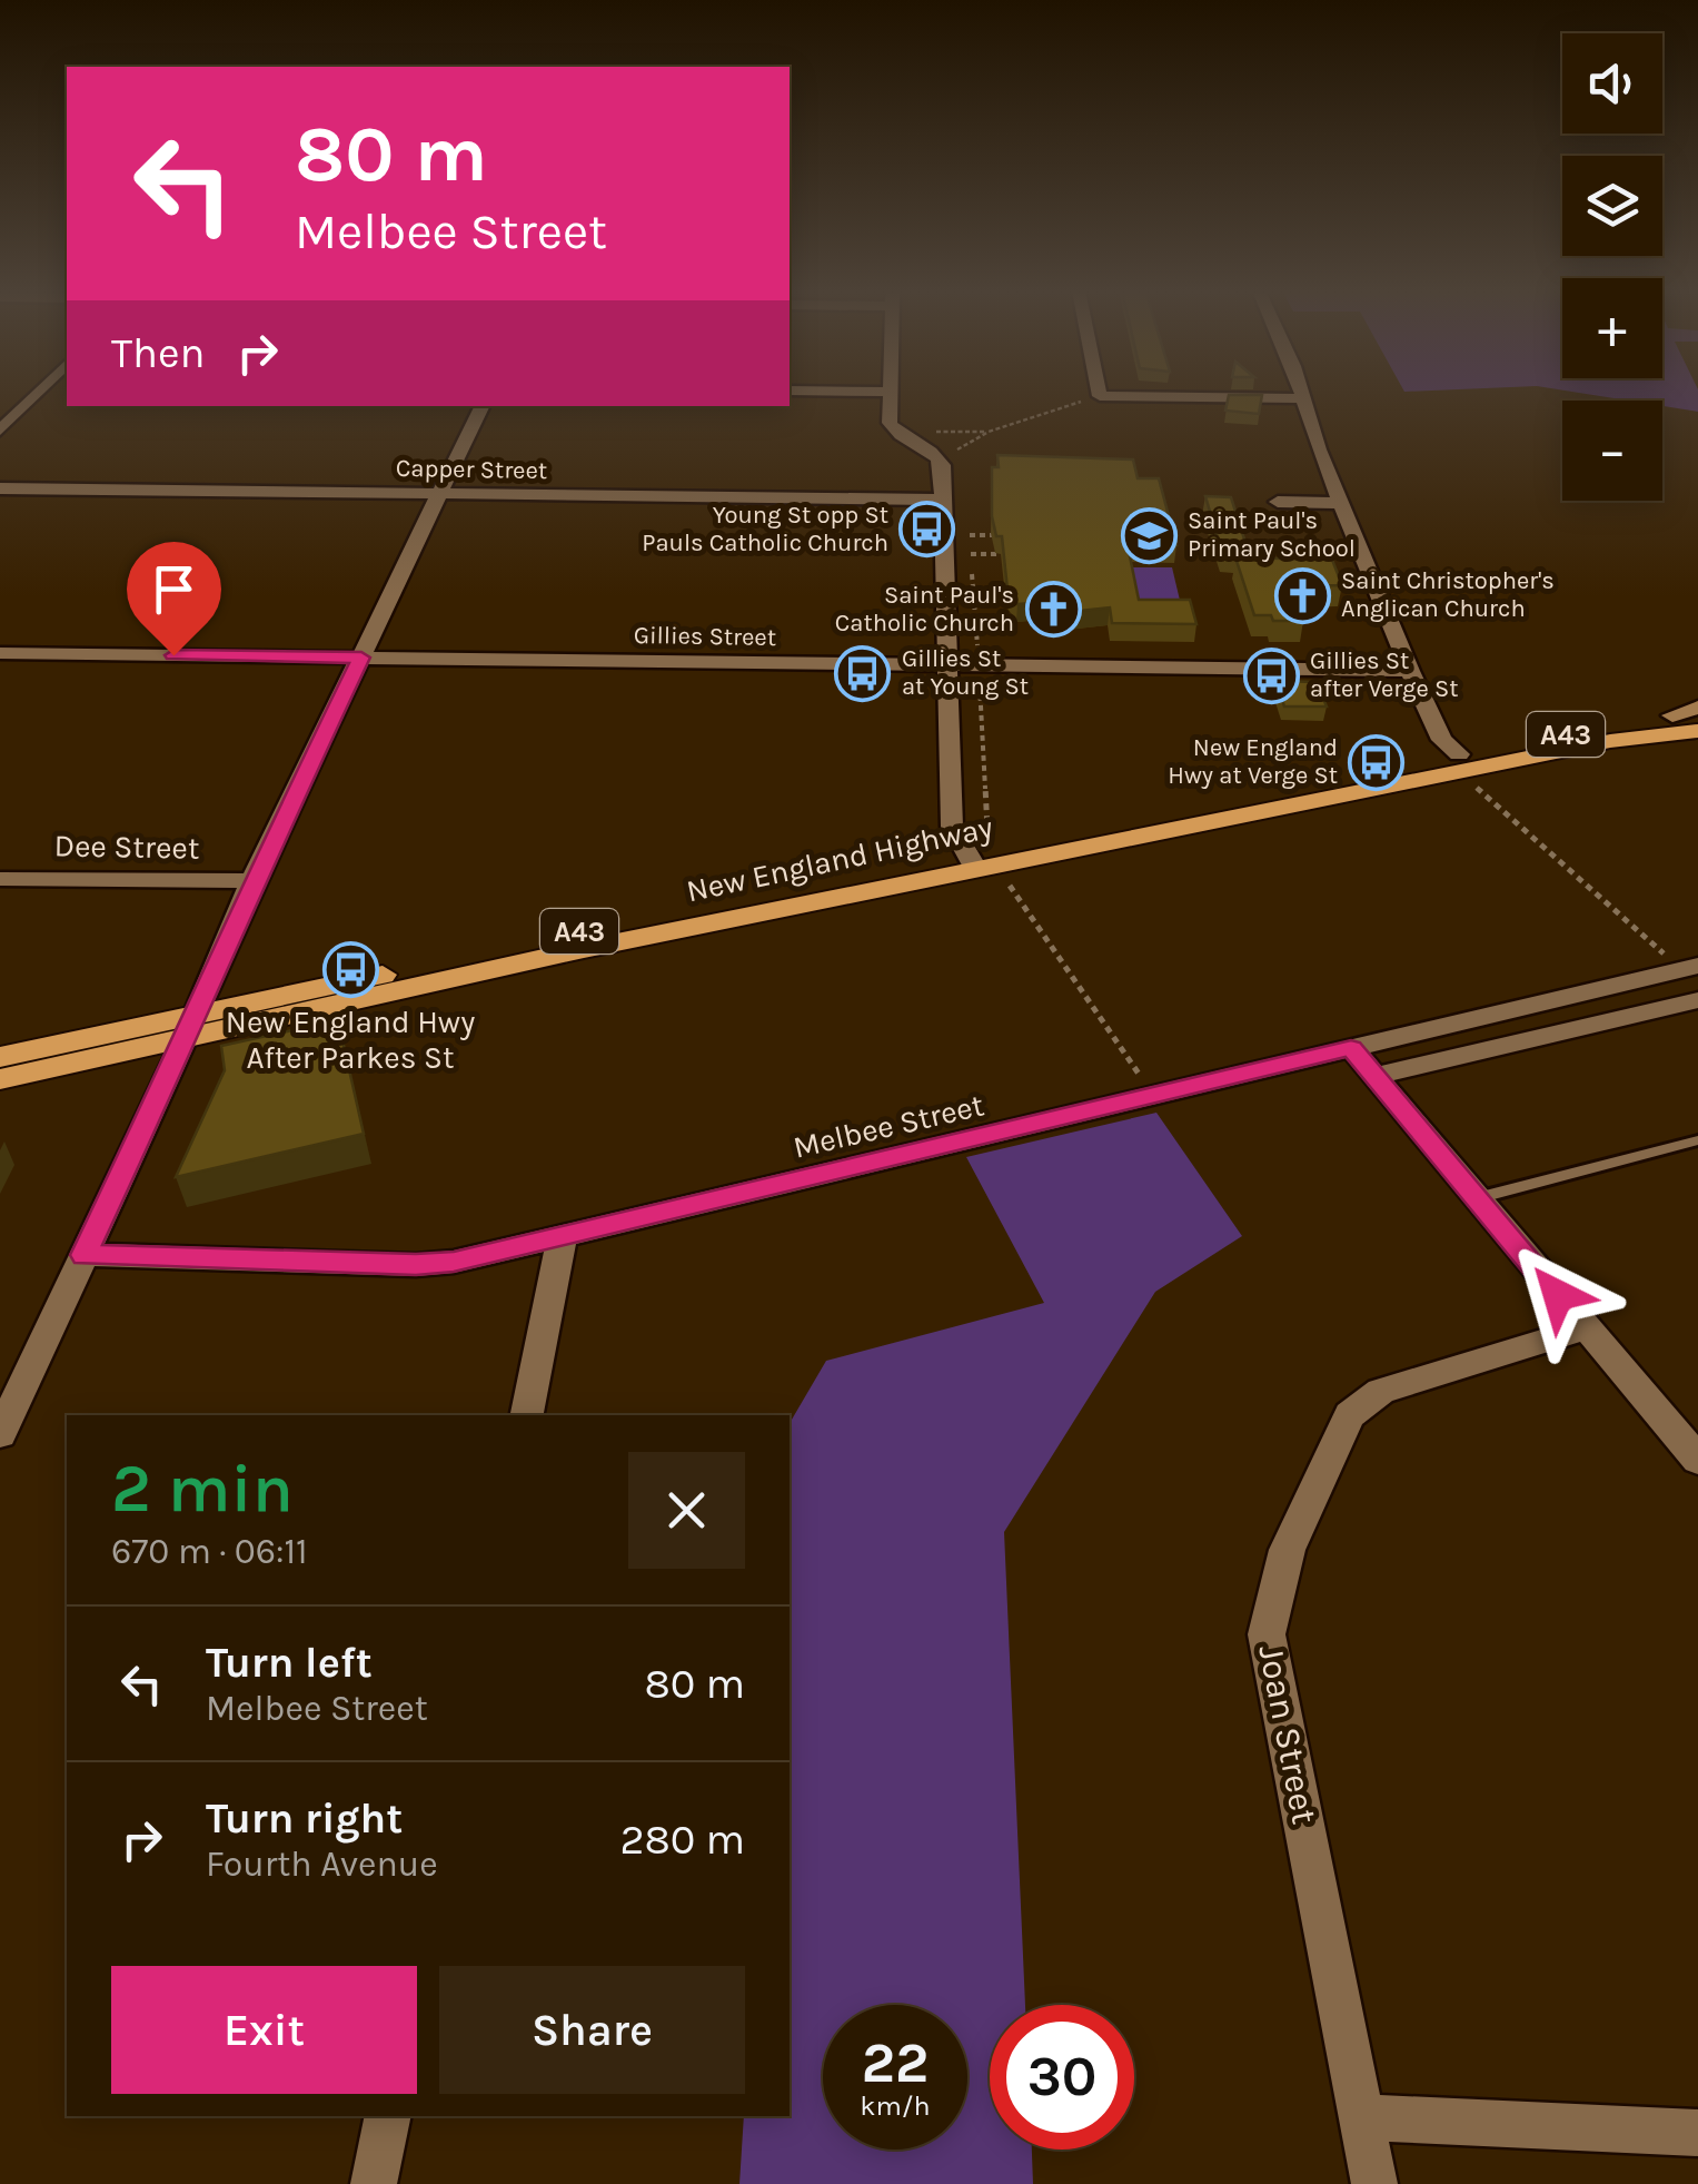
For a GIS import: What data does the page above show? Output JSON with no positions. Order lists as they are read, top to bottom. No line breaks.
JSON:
{"streets":{"highway":["A43","New England Highway"],"street":["Capper Street","Gillies Street","Dee Street","Melbee Street","Joan Street"]},"places":{"bus stop":["Young St opp St Pauls Catholic Church","Gillies St at Young St","Gillies St after Verge St","New England Hwy at Verge St","New England Hwy After Parkes St"],"school or university":["Saint Paul's Primary School"],"church":["Saint Christopher's Anglican Church","Saint Paul's Catholic Church"]},"page":{"map_buttons":["+","−"],"turn":["80 m","Melbee Street"],"then":"Then","heading":["2 min","670 m · 06:11"],"list":[{"name":"Turn left","note":"Melbee Street","value":"80 m"},{"name":"Turn right","note":"Fourth Avenue","value":"280 m"}],"buttons":["Exit","Share"],"speed":"22 km/h","limit":"30"}}
